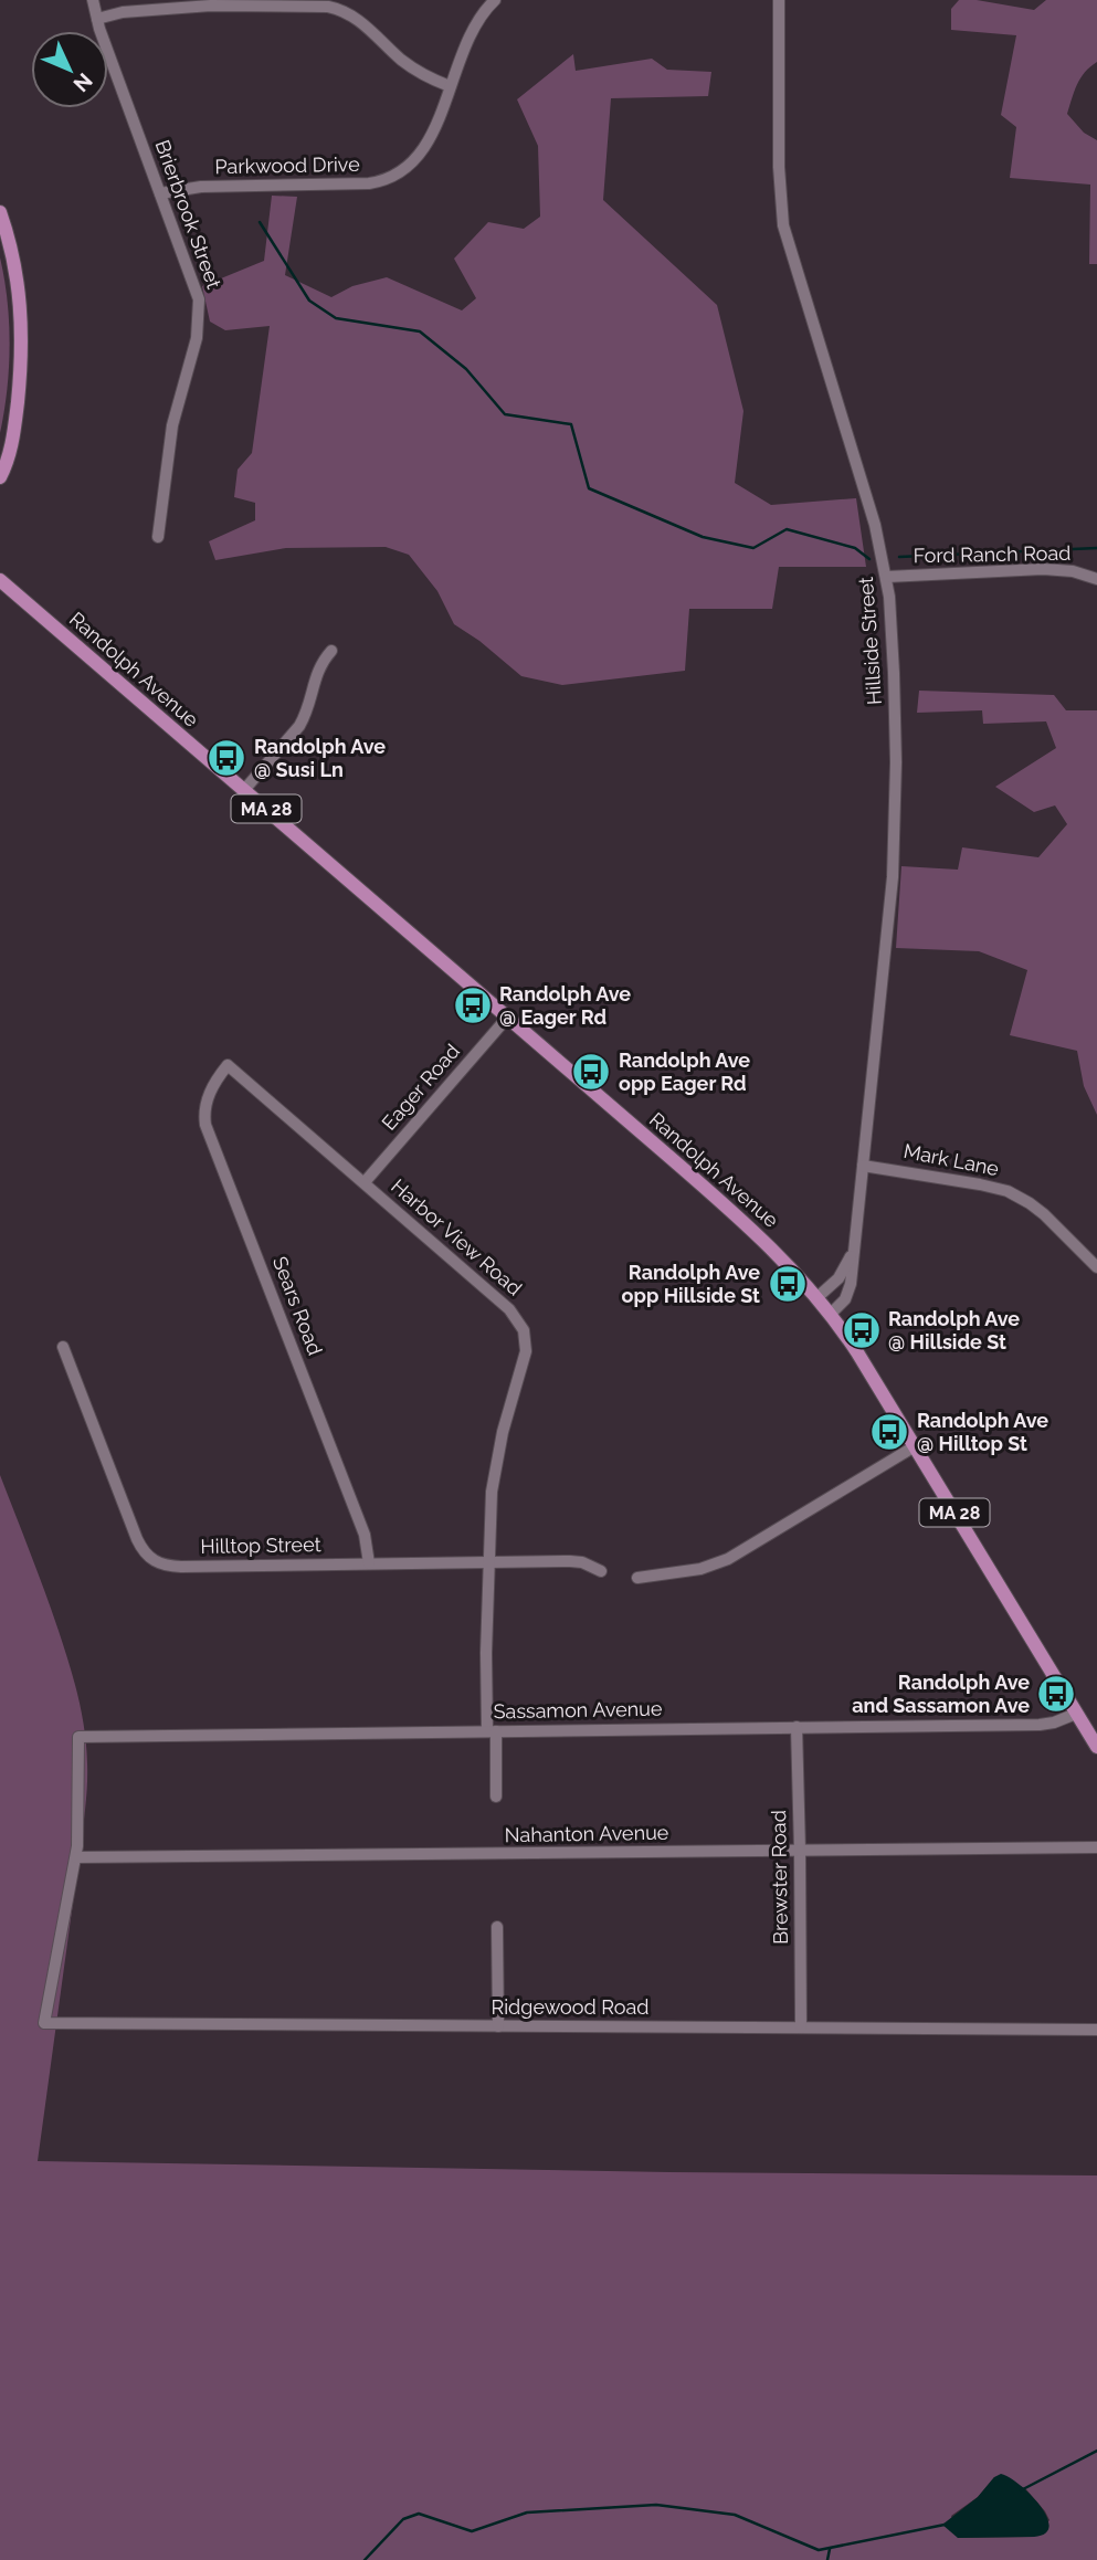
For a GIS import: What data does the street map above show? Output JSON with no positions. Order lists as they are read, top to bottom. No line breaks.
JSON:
{"streets":{"main road":["Randolph Avenue","MA 28"],"street":["Parkwood Drive","Brierbrook Street","Ford Ranch Road","Hillside Street","Eager Road","Mark Lane","Harbor View Road","Sears Road","Hilltop Street","Sassamon Avenue","Nahanton Avenue","Brewster Road","Ridgewood Road"]},"crossings":[["Parkwood Drive","Brierbrook Street"],["Ford Ranch Road","Hillside Street"],["Hillside Street","Randolph Avenue"],["Hillside Street","Mark Lane"],["Randolph Avenue","Eager Road"],["Randolph Avenue","Sassamon Avenue"],["Eager Road","Harbor View Road"],["Harbor View Road","Sears Road"],["Harbor View Road","Hilltop Street"],["Harbor View Road","Sassamon Avenue"],["Sears Road","Hilltop Street"],["Sassamon Avenue","Nahanton Avenue"],["Sassamon Avenue","Brewster Road"],["Sassamon Avenue","Ridgewood Road"],["Nahanton Avenue","Brewster Road"],["Nahanton Avenue","Ridgewood Road"],["Brewster Road","Ridgewood Road"]],"places":{"bus stop":["Randolph Ave @ Susi Ln","Randolph Ave @ Eager Rd","Randolph Ave opp Eager Rd","Randolph Ave opp Hillside St","Randolph Ave @ Hillside St","Randolph Ave @ Hilltop St","Randolph Ave and Sassamon Ave"]},"north":"bottom right"}
